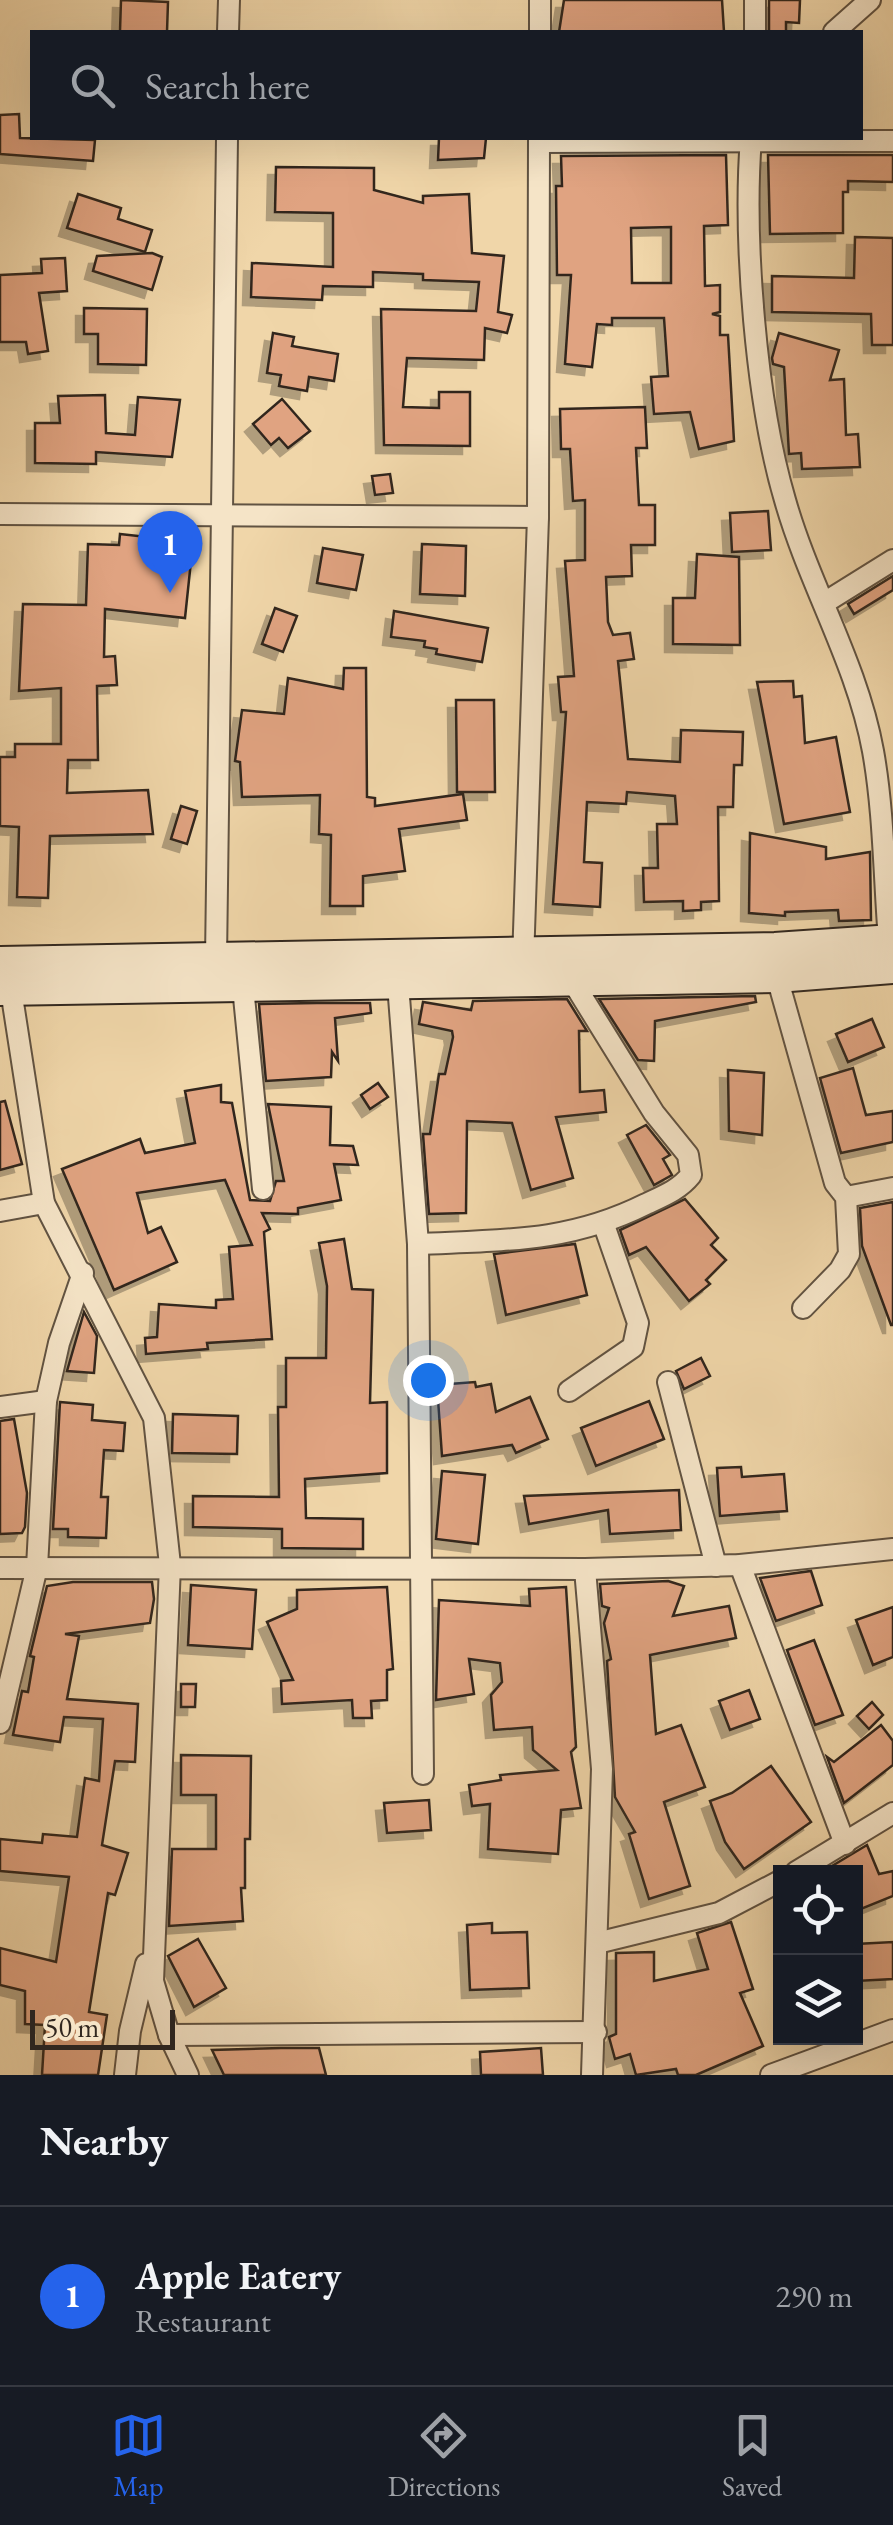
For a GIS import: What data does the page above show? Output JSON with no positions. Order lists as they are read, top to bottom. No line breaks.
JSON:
{"scale_bar":"50 m","page":{"search":"Search here","pins":"1","scale":"50 m","heading":"Nearby","list":[{"mark":"1","name":"Apple Eatery","note":"Restaurant","value":"290 m"}],"nav":["Map","Directions","Saved"]}}
